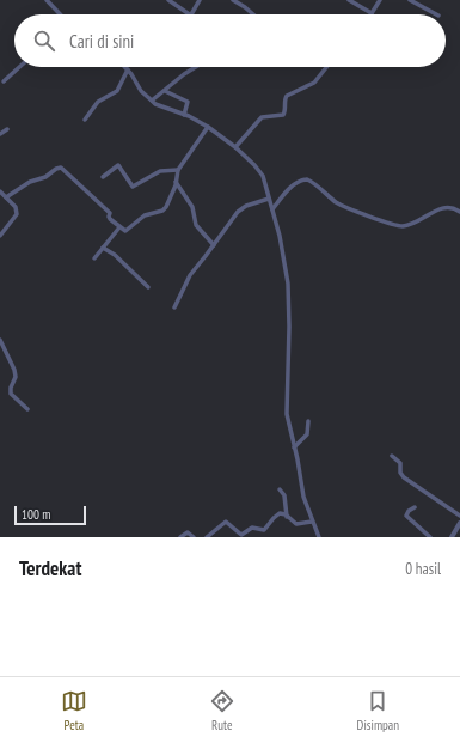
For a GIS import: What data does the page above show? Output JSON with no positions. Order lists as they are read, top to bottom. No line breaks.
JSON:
{"scale_bar":"100 m","page":{"search":"Cari di sini","scale":"100 m","heading":["Terdekat","0 hasil"],"nav":["Peta","Rute","Disimpan"]}}
